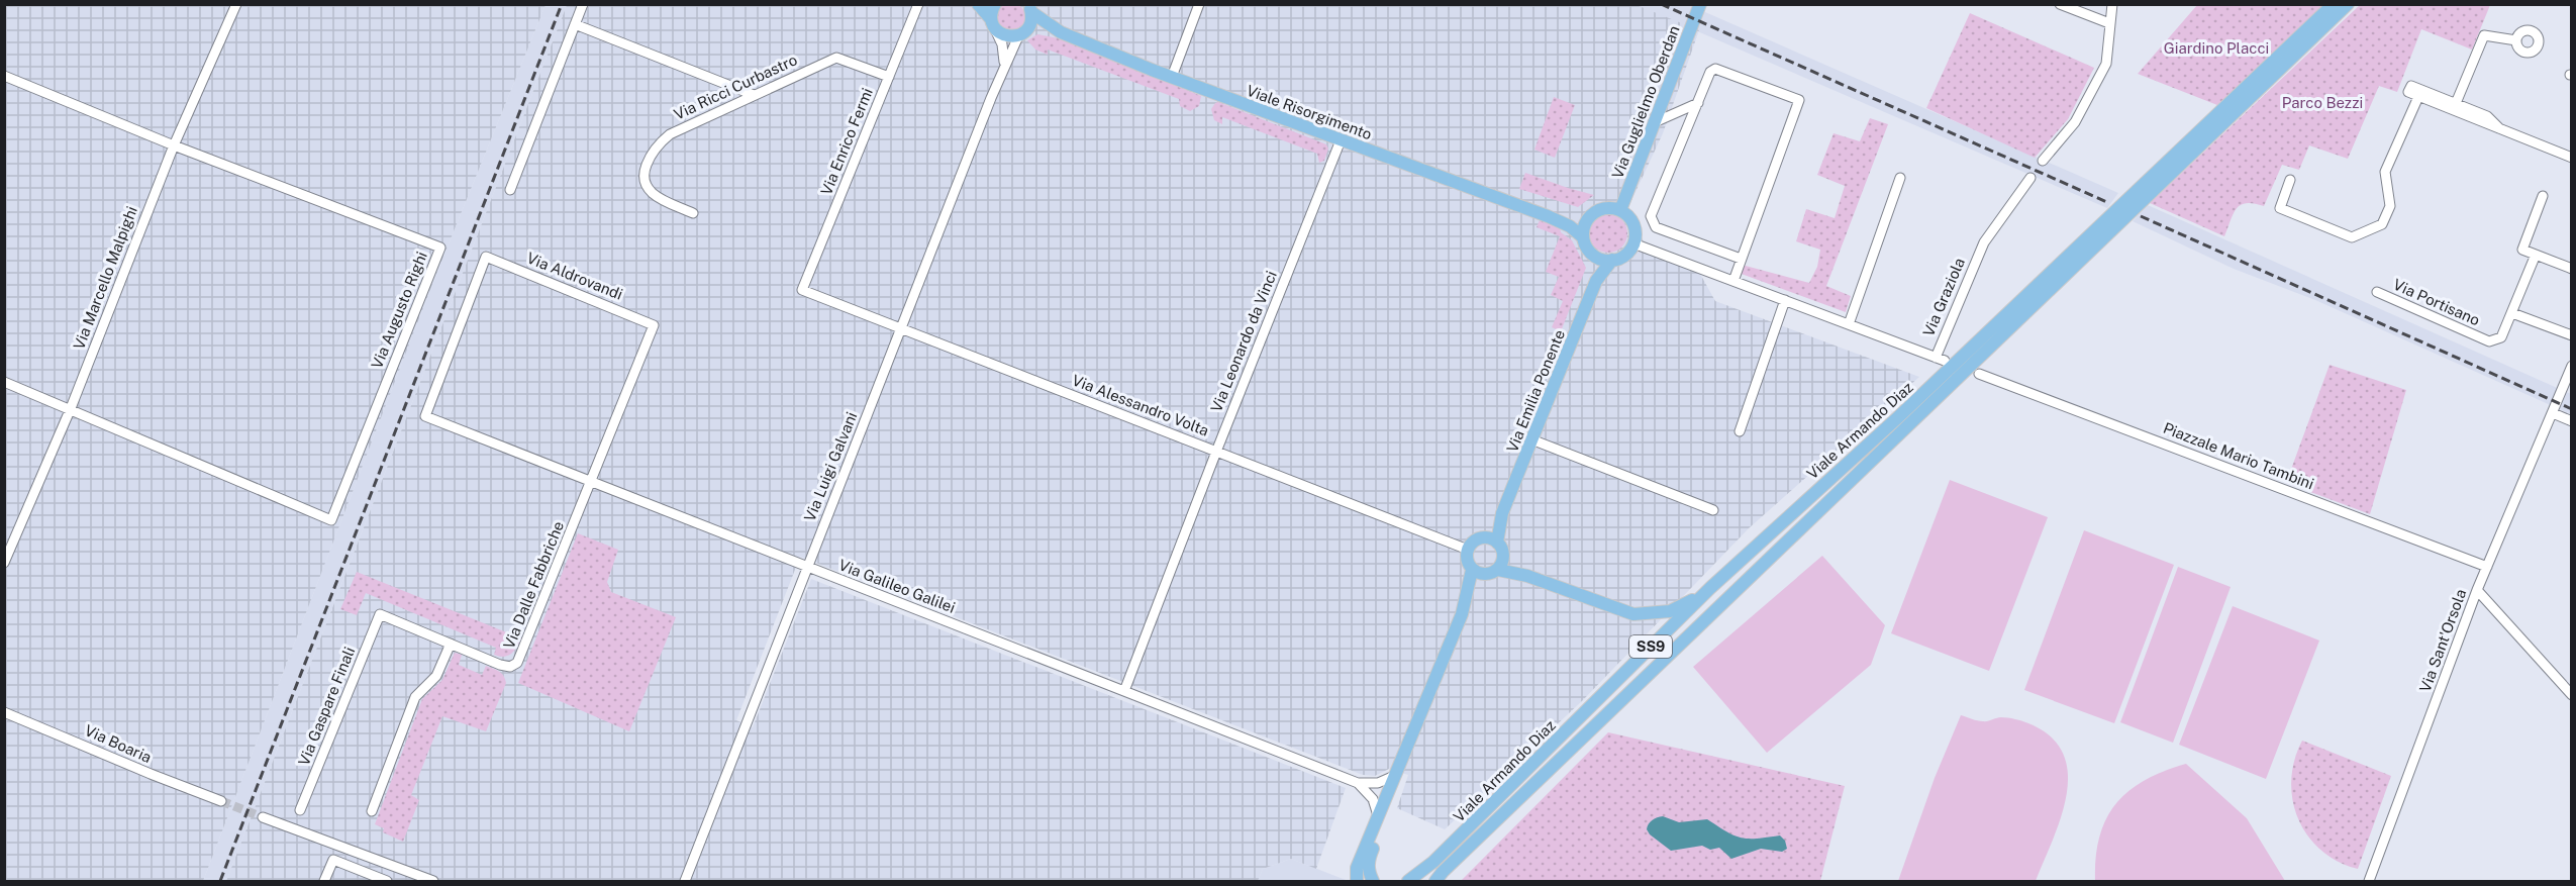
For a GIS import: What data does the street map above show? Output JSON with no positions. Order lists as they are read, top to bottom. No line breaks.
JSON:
{"streets":{"main road":["Via Guglielmo Oberdan","Viale Risorgimento","Via Emilia Ponente","Viale Armando Diaz","SS9"],"street":["Via Ricci Curbastro","Via Enrico Fermi","Via Aldrovandi","Via Marcello Malpighi","Via Graziola","Via Portisano","Via Augusto Righi","Via Leonardo da Vinci","Via Alessandro Volta","Piazzale Mario Tambini","Via Luigi Galvani","Via Dalle Fabbriche","Via Galileo Galilei","Via Sant'Orsola","Via Gaspare Finali","Via Boaria"]},"crossings":[["Via Ricci Curbastro","Via Enrico Fermi"],["Via Guglielmo Oberdan","Viale Risorgimento"],["Via Guglielmo Oberdan","Via Graziola"],["Via Guglielmo Oberdan","Via Emilia Ponente"],["Viale Risorgimento","Via Graziola"],["Viale Risorgimento","Via Leonardo da Vinci"],["Viale Risorgimento","Via Emilia Ponente"],["Viale Risorgimento","Via Luigi Galvani"],["Via Enrico Fermi","Via Alessandro Volta"],["Via Aldrovandi","Via Dalle Fabbriche"],["Via Aldrovandi","Via Galileo Galilei"],["Via Marcello Malpighi","Via Augusto Righi"],["Via Graziola","Via Emilia Ponente"],["Via Leonardo da Vinci","Via Alessandro Volta"],["Via Leonardo da Vinci","Via Galileo Galilei"],["Via Emilia Ponente","Via Alessandro Volta"],["Via Alessandro Volta","Via Luigi Galvani"],["Piazzale Mario Tambini","Via Sant'Orsola"],["Via Luigi Galvani","Via Galileo Galilei"],["Via Dalle Fabbriche","Via Galileo Galilei"],["Via Dalle Fabbriche","Via Gaspare Finali"]],"parks":["Giardino Placci","Parco Bezzi"]}
